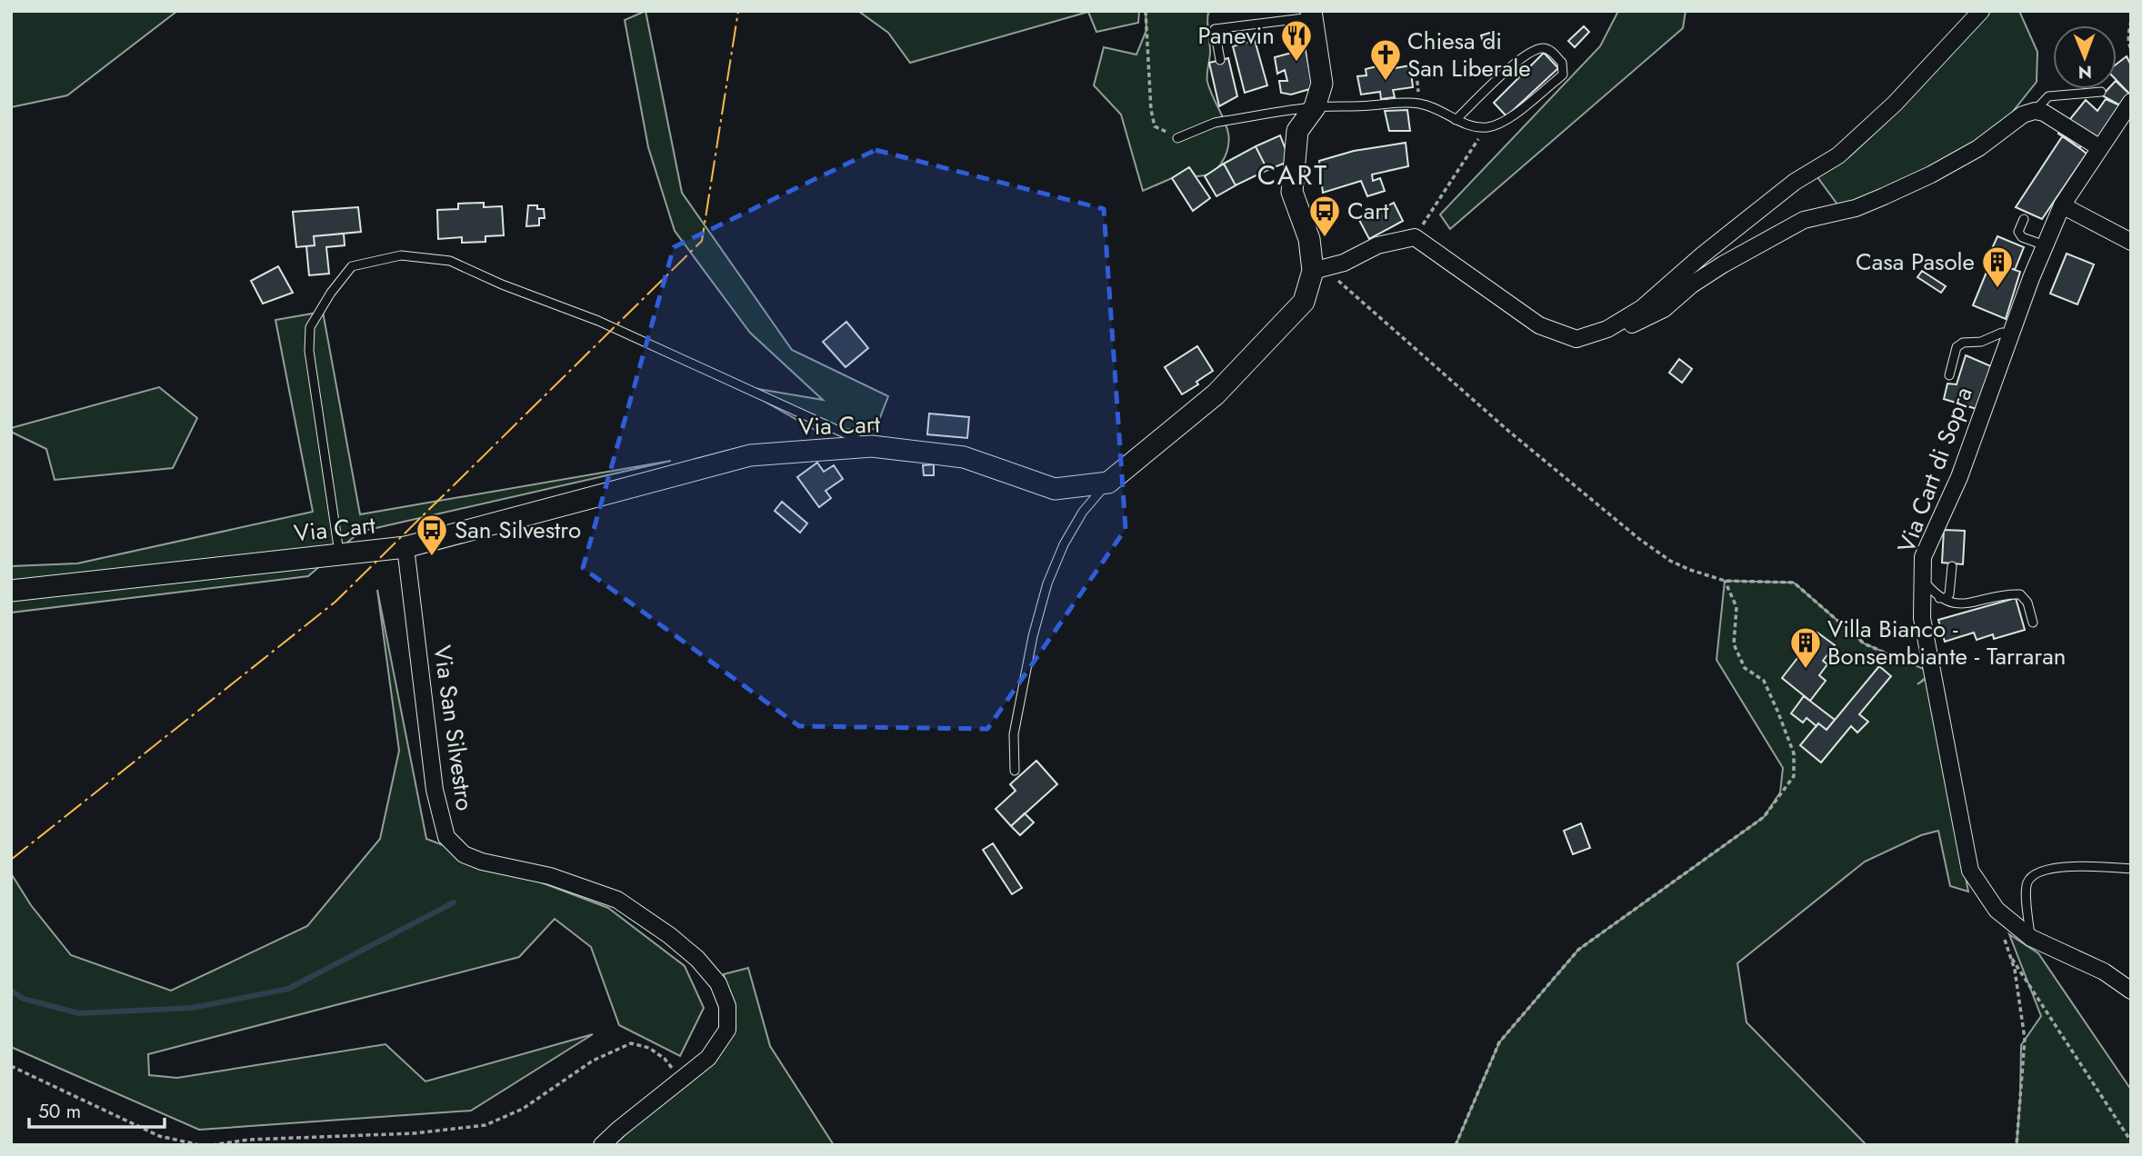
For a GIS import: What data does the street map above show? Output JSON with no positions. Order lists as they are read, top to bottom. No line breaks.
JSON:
{"streets":{"street":["Via Cart","Via Cart di Sopra","Via San Silvestro"]},"crossings":[["Via Cart","Via San Silvestro"]],"districts":["CART"],"places":{"restaurant":["Panevin"],"church":["Chiesa di San Liberale"],"bus stop":["Cart","San Silvestro"],"building":["Casa Pasole","Villa Bianco - Bonsembiante - Tarraran"]},"scale_bar":"50 m","north":"bottom"}
